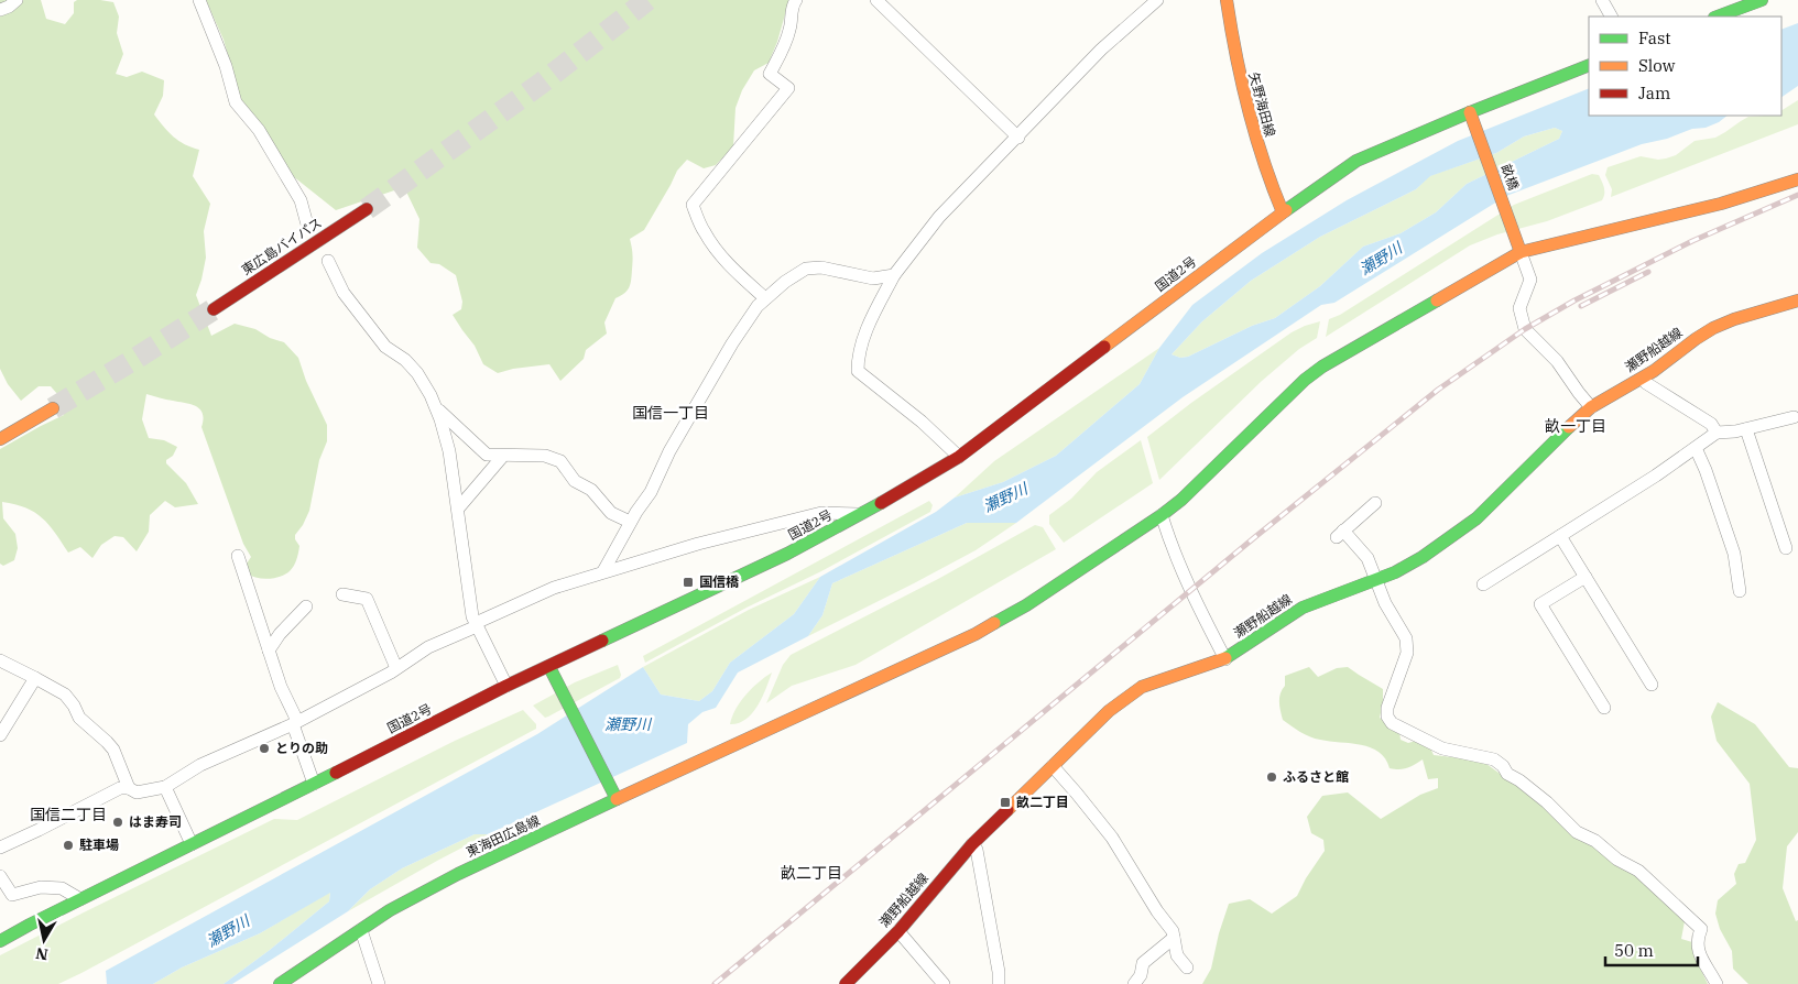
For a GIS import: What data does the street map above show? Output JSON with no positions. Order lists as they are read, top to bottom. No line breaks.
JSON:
{"streets":{"main road":["矢野海田線","畝橋","東広島バイパス","国道2号","瀬野船越線","東海田広島線"]},"crossings":[["矢野海田線","国道2号"],["畝橋","国道2号"],["畝橋","東海田広島線"]],"districts":["国信一丁目","畝一丁目","国信二丁目","畝二丁目"],"water":["瀬野川"],"places":{"transit":["国信橋","畝二丁目"],"other":["とりの助","ふるさと館","はま寿司","駐車場"]},"legend":["Fast","Slow","Jam"],"scale_bar":"50 m","north":"bottom"}
